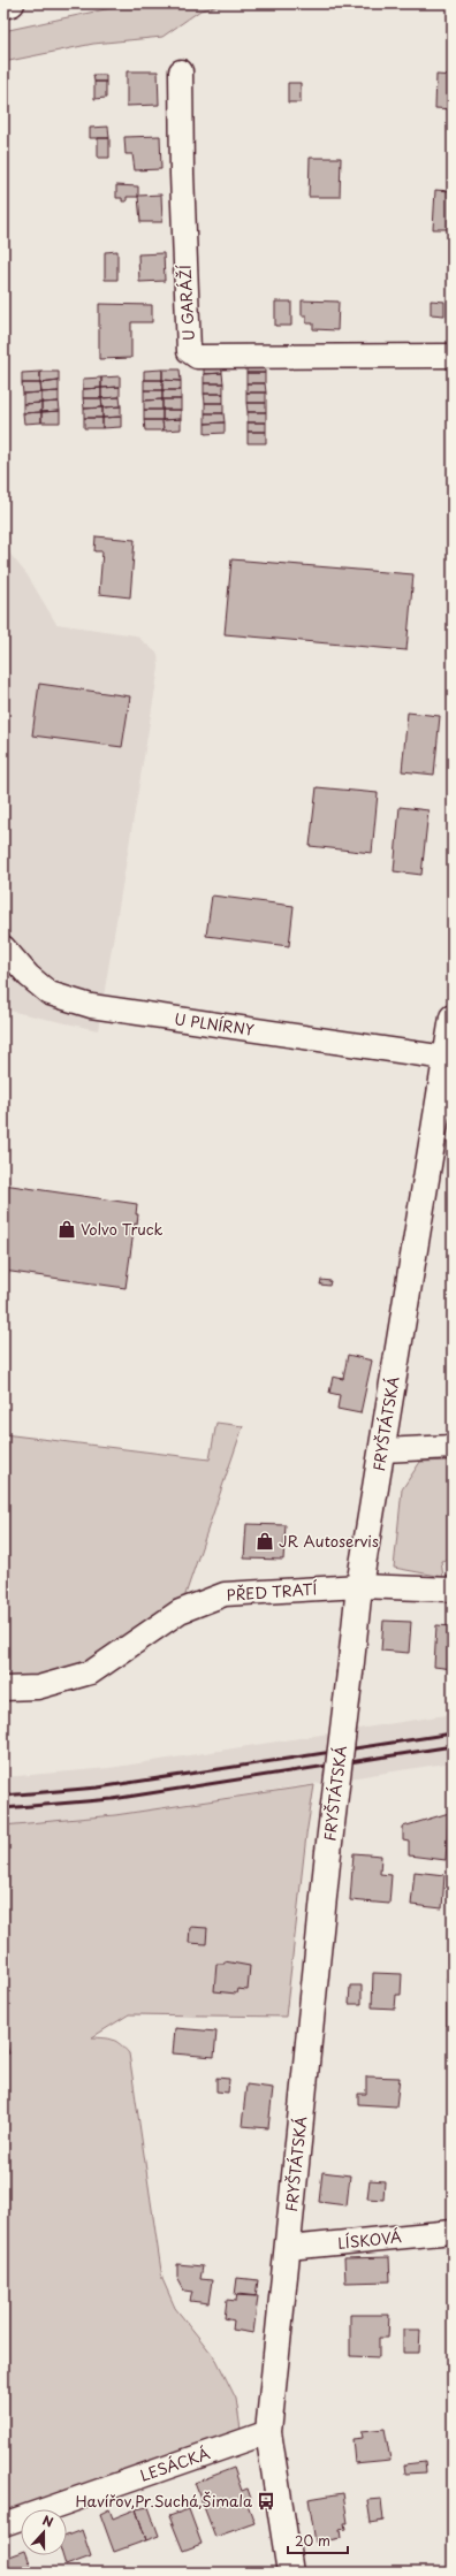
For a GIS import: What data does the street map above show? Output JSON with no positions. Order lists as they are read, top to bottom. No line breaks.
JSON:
{"streets":{"street":["U GARÁŽÍ","U PLNÍRNY","FRYŠTÁTSKÁ","PŘED TRATÍ","LÍSKOVÁ","LESÁCKÁ"]},"crossings":[["U PLNÍRNY","FRYŠTÁTSKÁ"],["FRYŠTÁTSKÁ","PŘED TRATÍ"],["FRYŠTÁTSKÁ","LÍSKOVÁ"],["FRYŠTÁTSKÁ","LESÁCKÁ"]],"places":{"shop":["Volvo Truck","JR Autoservis"],"bus stop":["Havířov,Pr.Suchá,Šimala"]},"scale_bar":"20 m","north":"top"}
